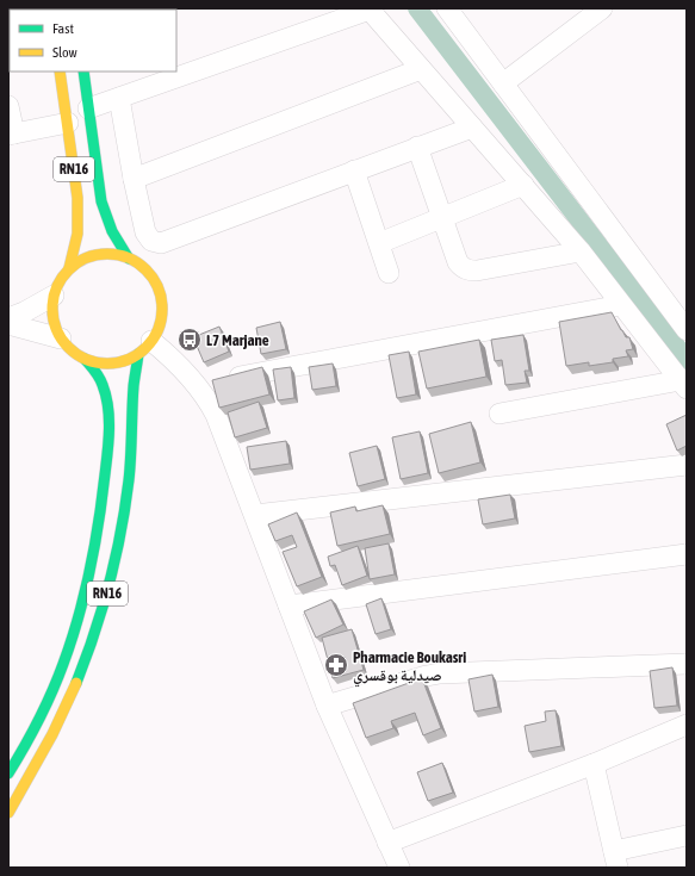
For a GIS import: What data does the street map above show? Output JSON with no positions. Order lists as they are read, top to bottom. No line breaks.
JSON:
{"streets":{"highway":["RN16"]},"places":{"bus stop":["L7 Marjane"],"pharmacy":["Pharmacie Boukasri صيدلية بوقسري"]},"legend":["Fast","Slow"]}
